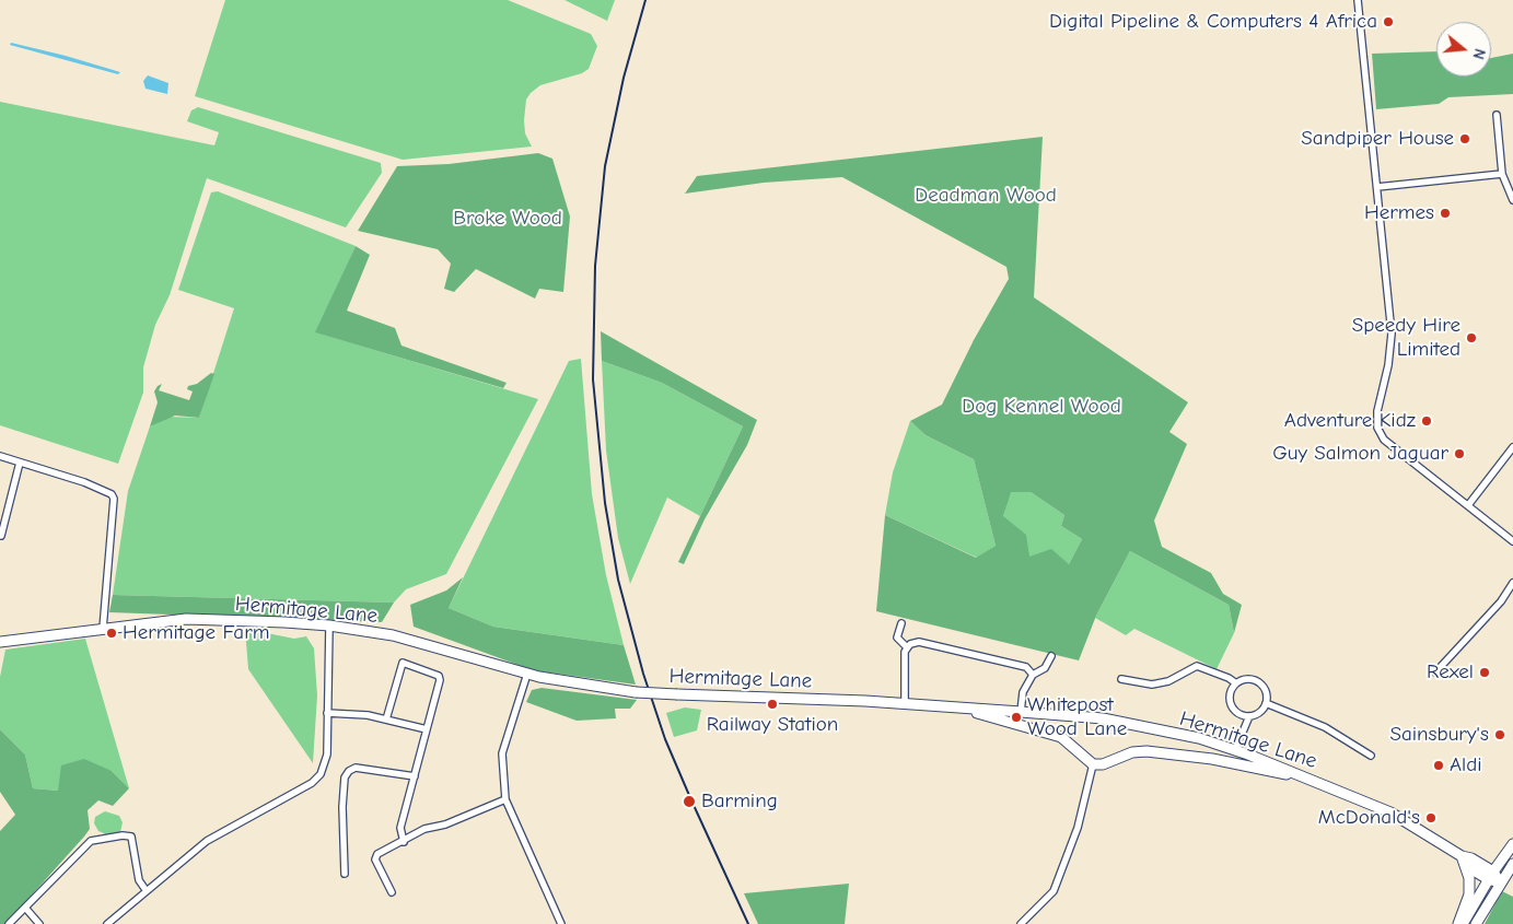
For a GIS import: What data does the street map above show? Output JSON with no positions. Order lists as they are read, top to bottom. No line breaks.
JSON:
{"streets":{"main road":["Hermitage Lane"]},"parks":["Deadman Wood","Broke Wood","Dog Kennel Wood"],"places":["Digital Pipeline & Computers 4 Africa","Sandpiper House","Hermes","Speedy Hire Limited","Adventure Kidz","Guy Salmon Jaguar","Hermitage Farm","Rexel","Railway Station","Whitepost Wood Lane","Sainsbury's","Aldi","Barming","McDonald's"],"north":"right"}
